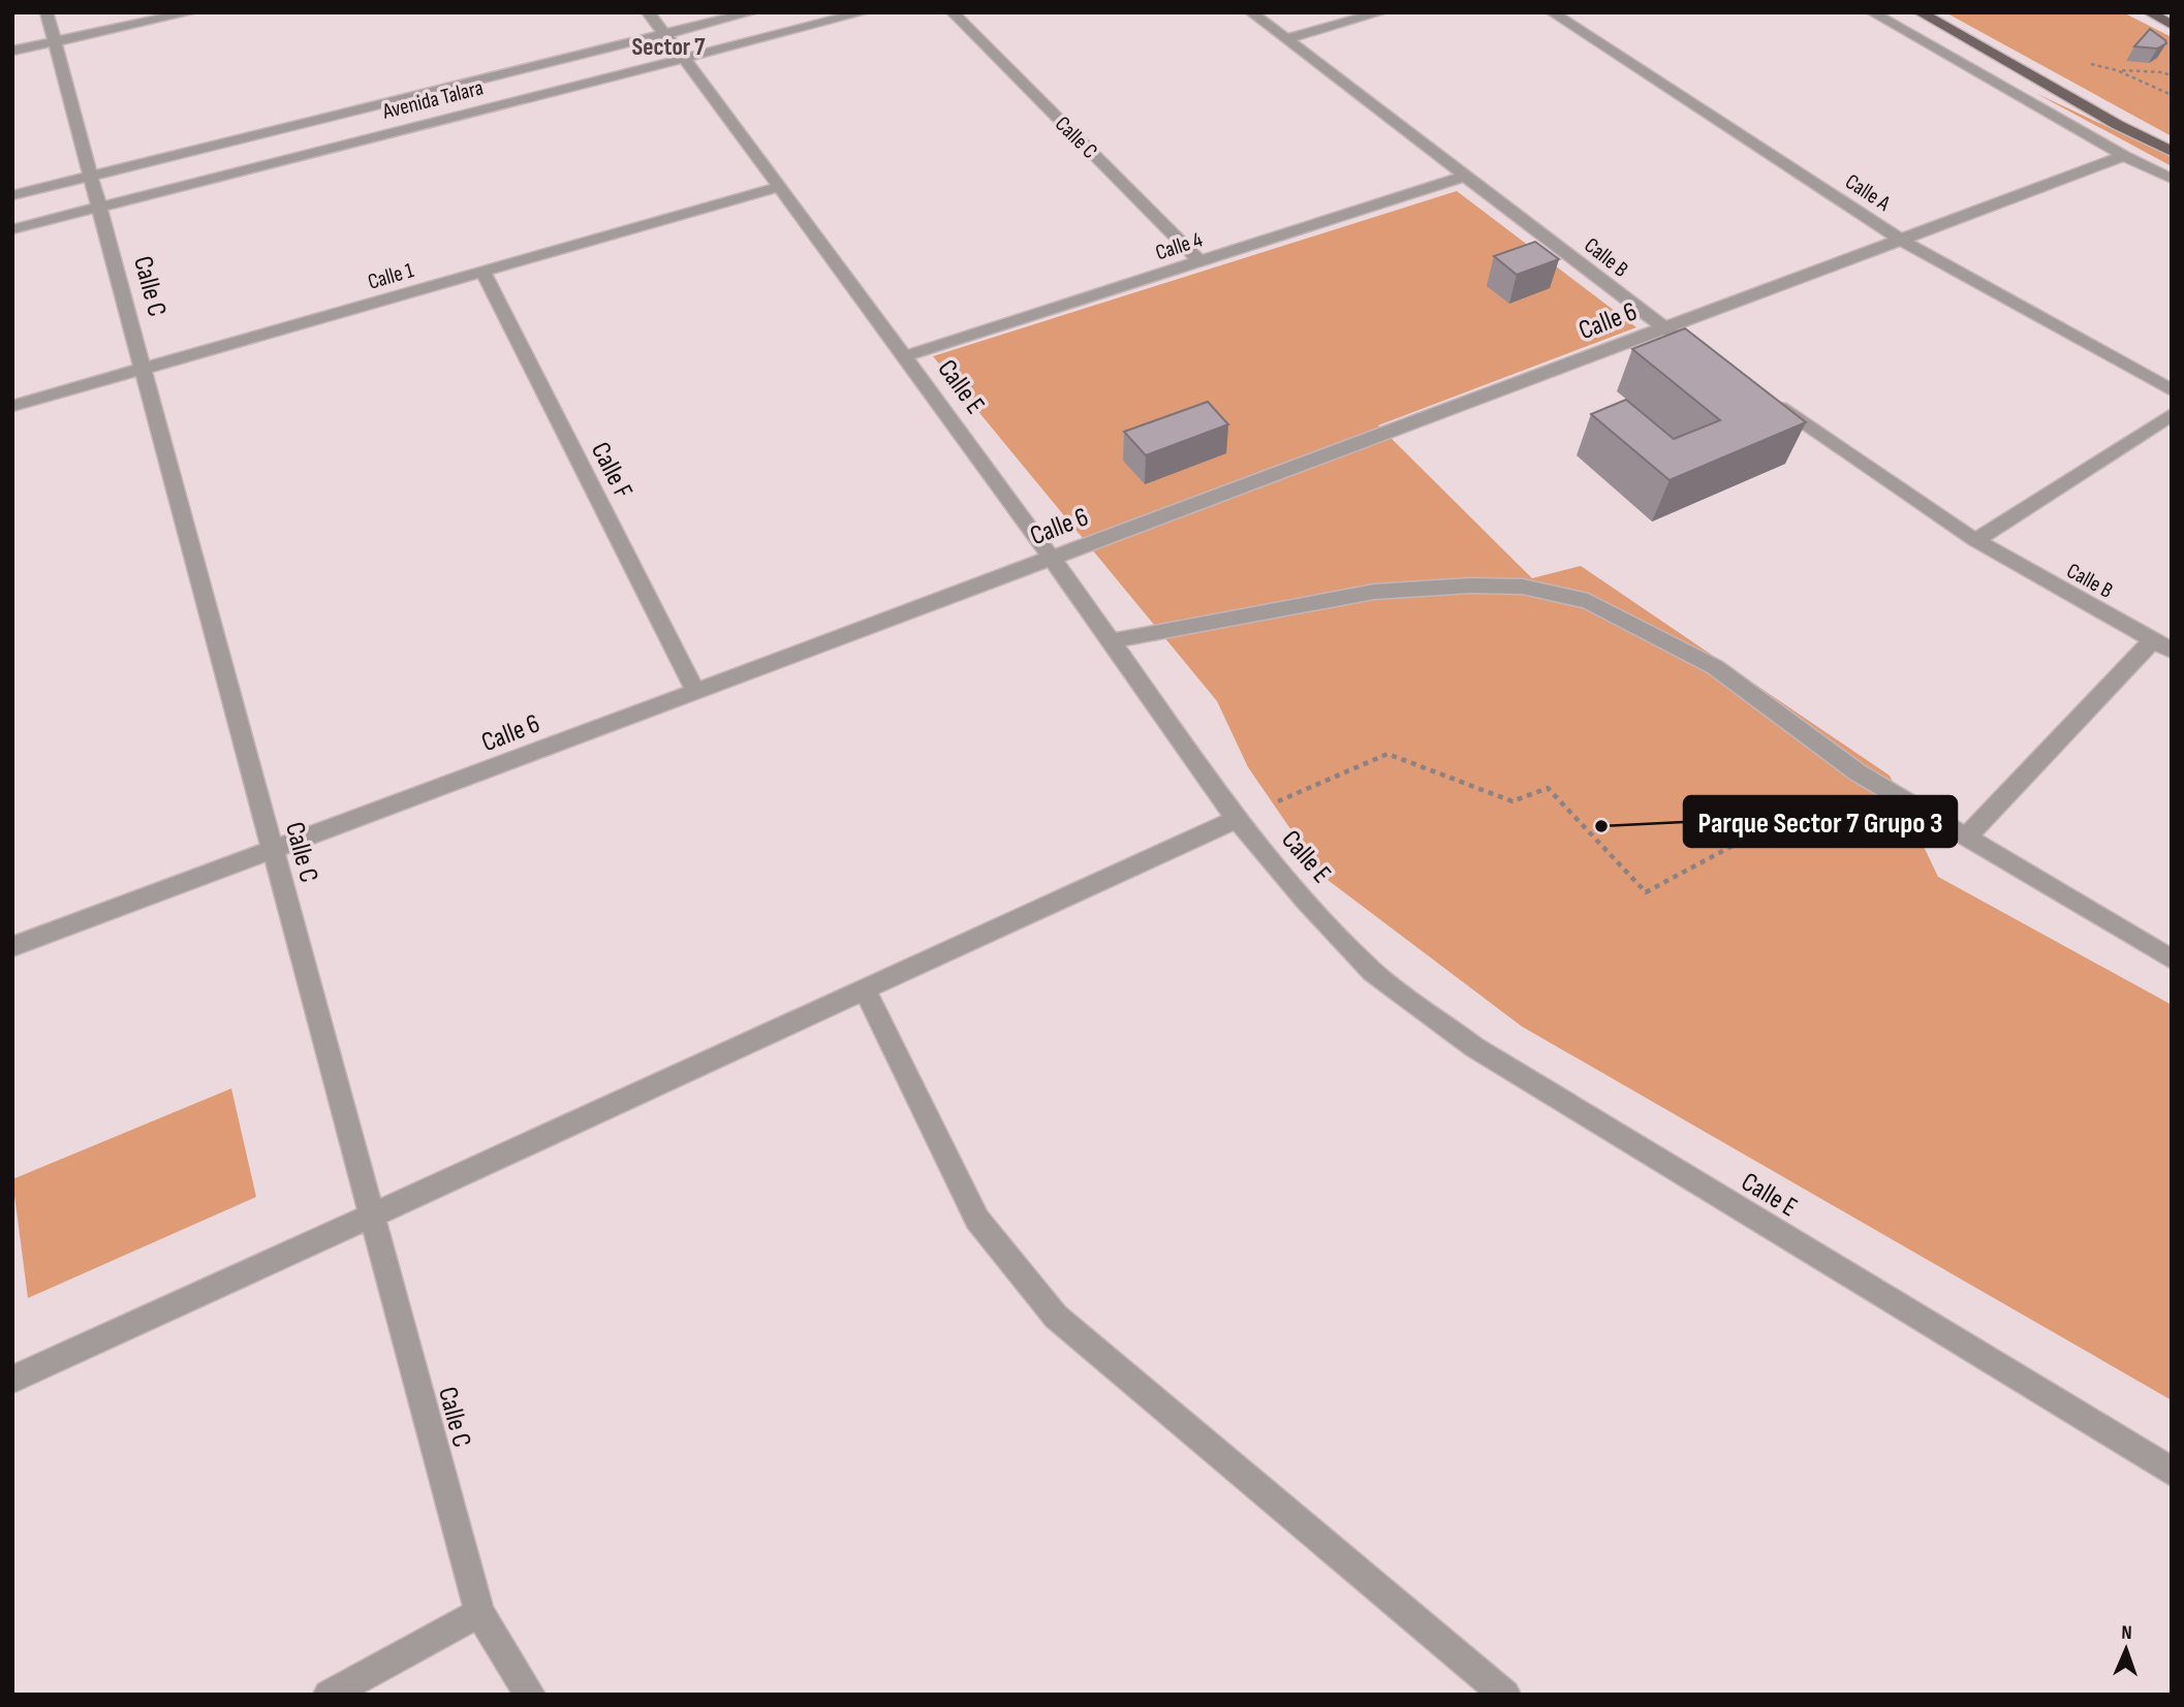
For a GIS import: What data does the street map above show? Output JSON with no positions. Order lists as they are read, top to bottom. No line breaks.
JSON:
{"streets":{"street":["Avenida Talara","Calle C","Calle A","Calle 4","Calle B","Calle 1","Calle 6","Calle E","Calle F"]},"crossings":[["Avenida Talara","Calle C"],["Avenida Talara","Calle E"],["Calle C","Calle 4"],["Calle C","Calle 1"],["Calle C","Calle 6"],["Calle A","Calle 6"],["Calle 4","Calle B"],["Calle 4","Calle E"],["Calle B","Calle 6"],["Calle 1","Calle E"],["Calle 1","Calle F"],["Calle 6","Calle E"],["Calle 6","Calle F"]],"districts":["Sector 7"],"places":["Parque Sector 7 Grupo 3"],"north":"top"}
